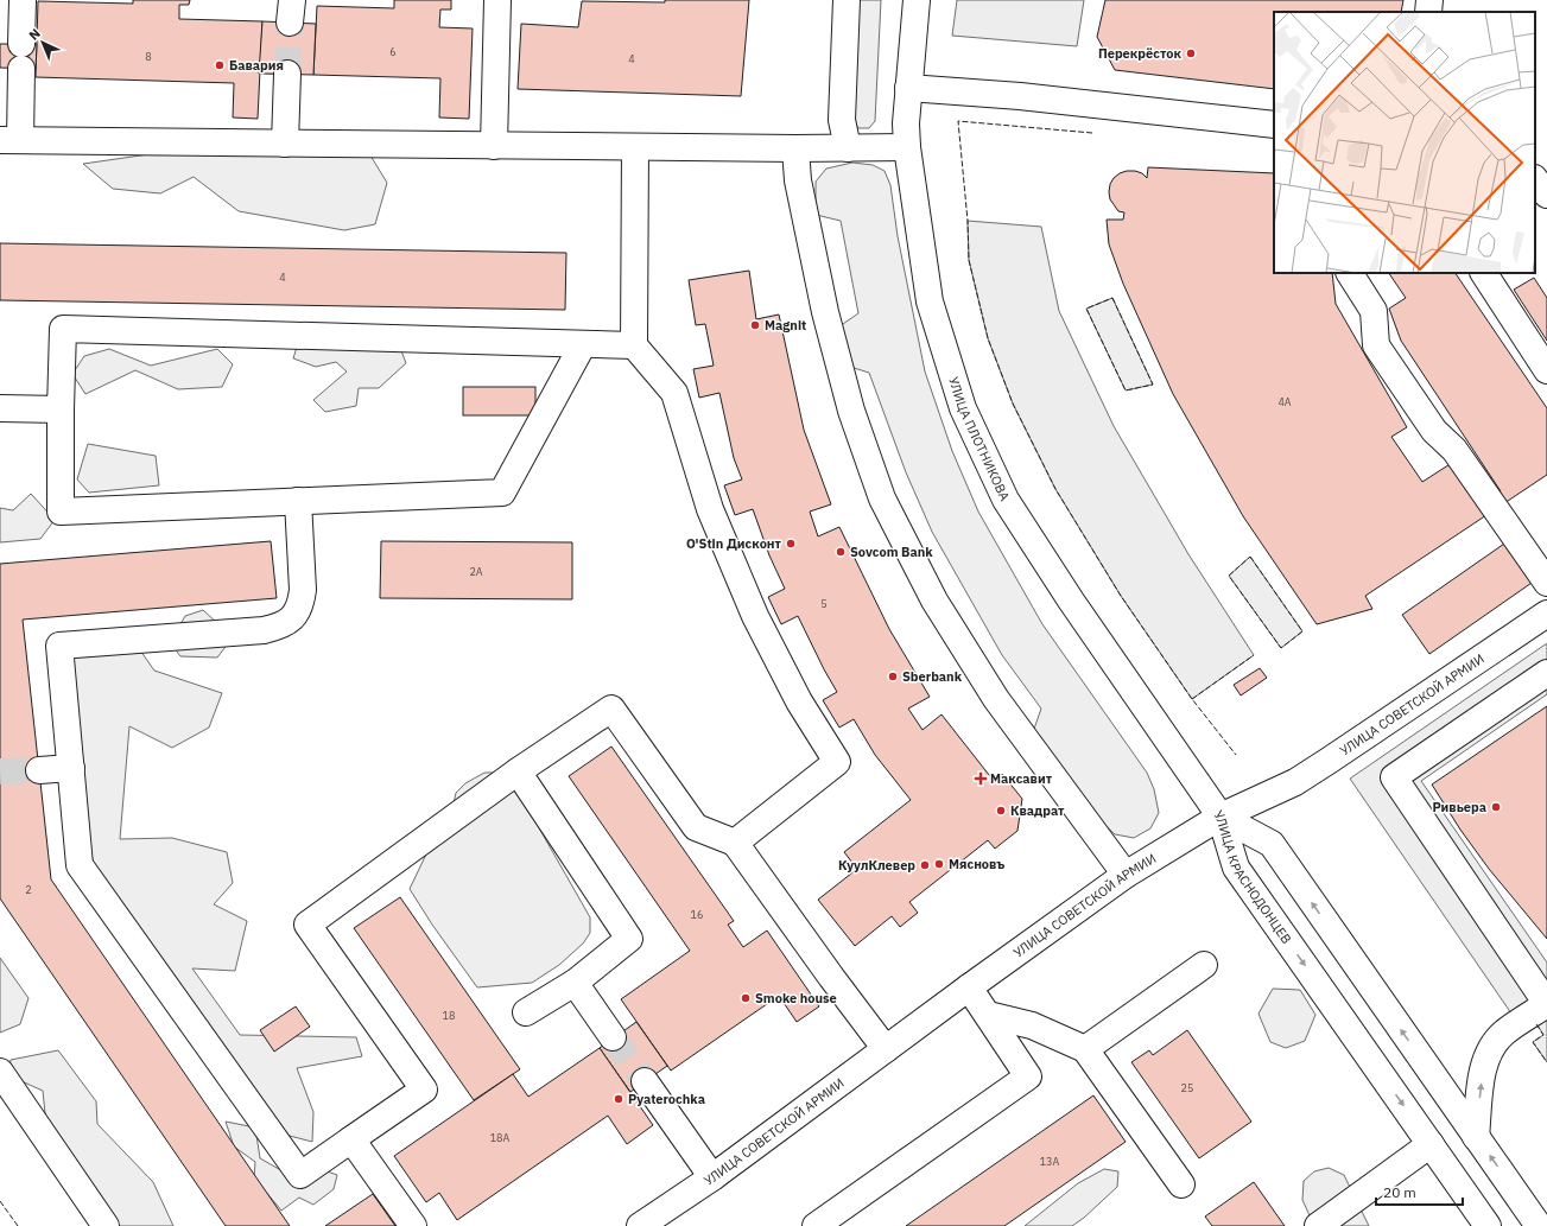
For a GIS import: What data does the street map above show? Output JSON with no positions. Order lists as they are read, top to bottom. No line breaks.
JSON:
{"streets":{"main road":["УЛИЦА ПЛОТНИКОВА","УЛИЦА СОВЕТСКОЙ АРМИИ","УЛИЦА КРАСНОДОНЦЕВ"]},"crossings":[["УЛИЦА ПЛОТНИКОВА","УЛИЦА СОВЕТСКОЙ АРМИИ"],["УЛИЦА ПЛОТНИКОВА","УЛИЦА КРАСНОДОНЦЕВ"],["УЛИЦА СОВЕТСКОЙ АРМИИ","УЛИЦА КРАСНОДОНЦЕВ"]],"places":{"other":["Перекрёсток","Бавария","Magnit","O'Stin Дисконт","Sovcom Bank","Sberbank","Ривьера","Квадрат","Мясновъ","КуулКлевер","Smoke house","Pyaterochka"],"health":["Максавит"]},"house_numbers":["6","8","4","4","4А","2А","5","2","16","18","25","18А","13А"],"scale_bar":"20 m","north":"top left"}
